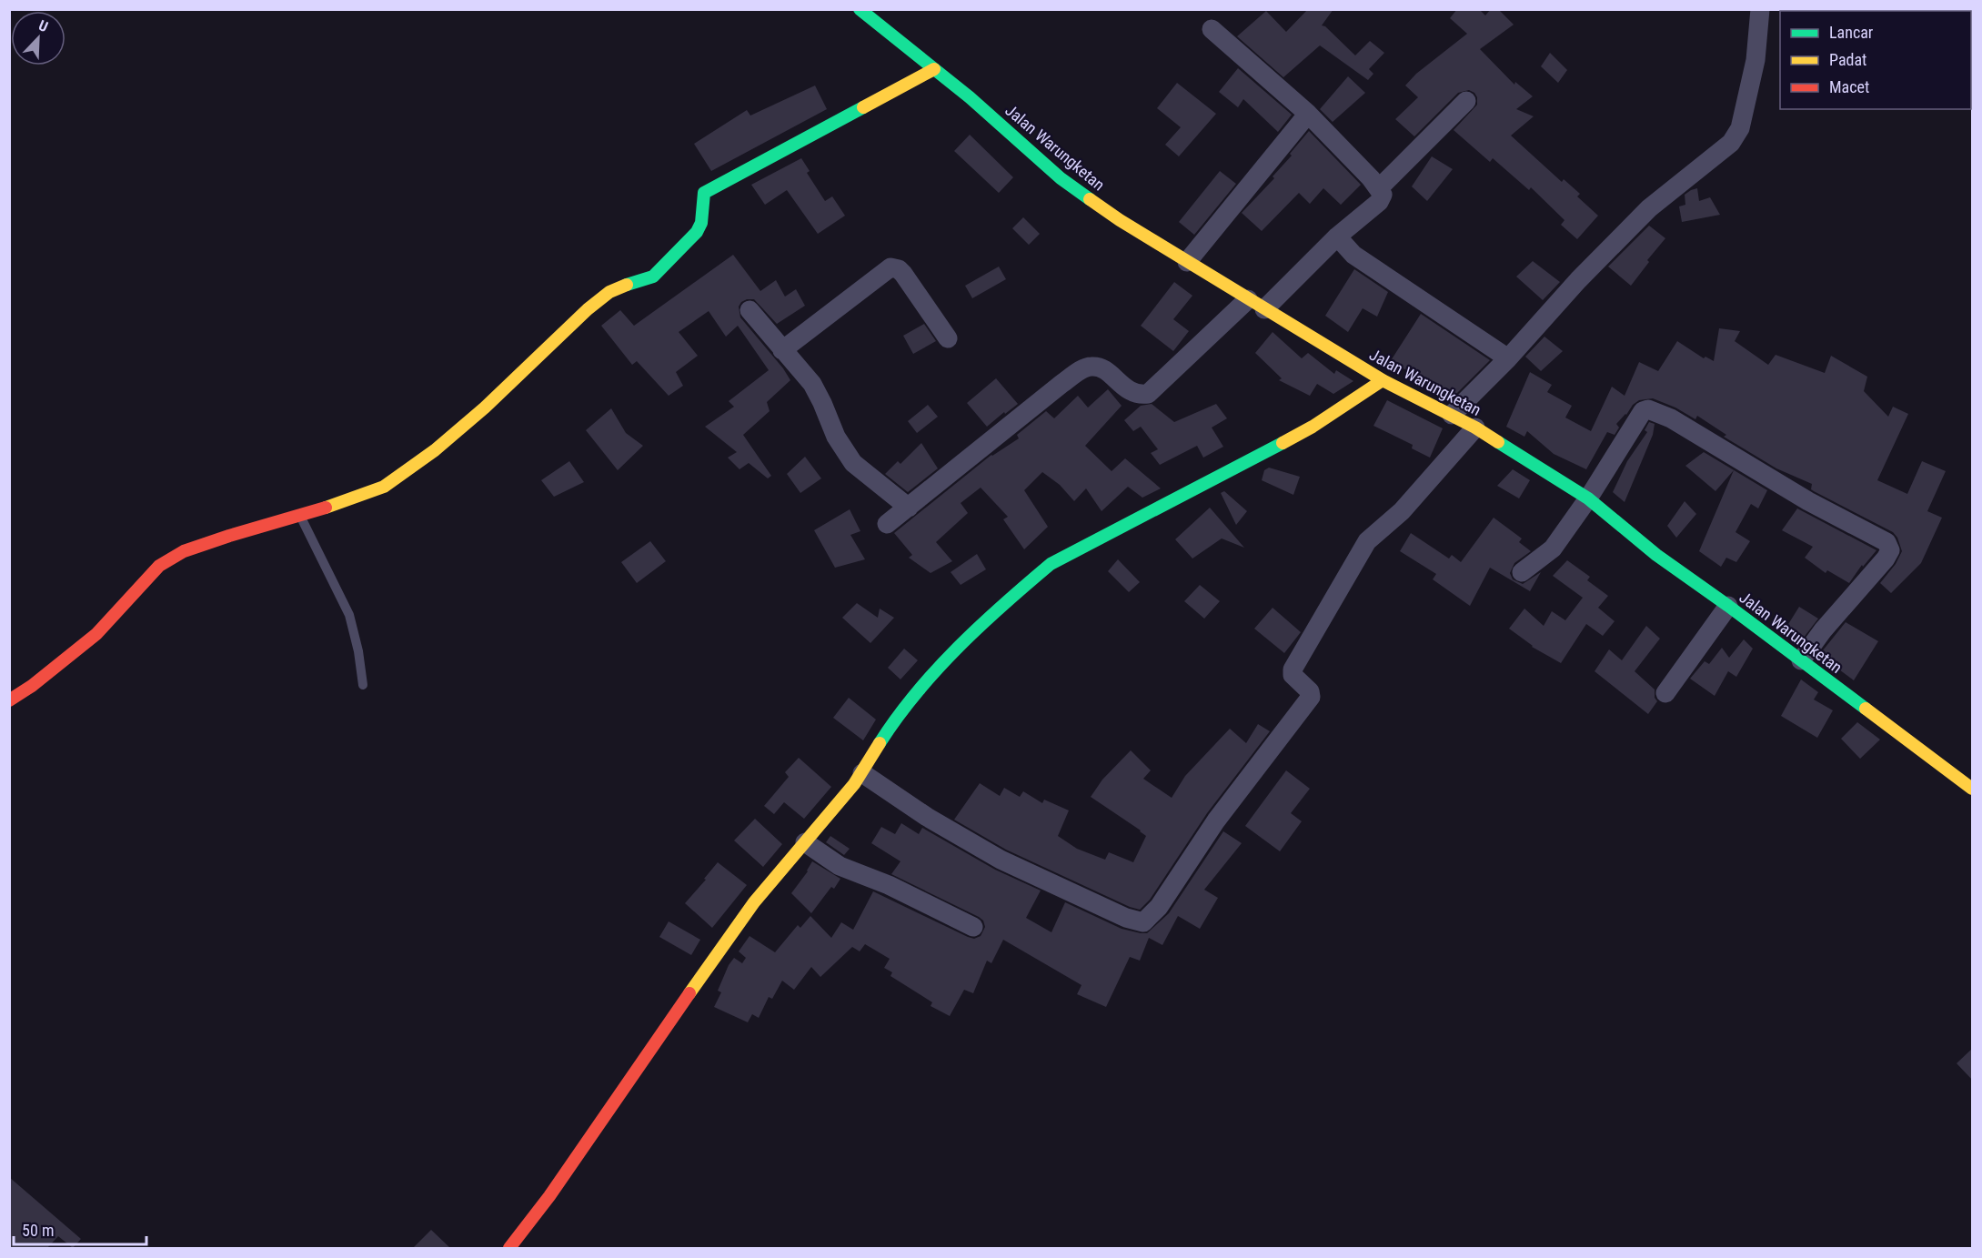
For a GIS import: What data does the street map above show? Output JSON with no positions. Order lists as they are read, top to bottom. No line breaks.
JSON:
{"streets":{"street":["Jalan Warungketan"]},"legend":["Lancar","Padat","Macet"],"scale_bar":"50 m","north":"top right"}
